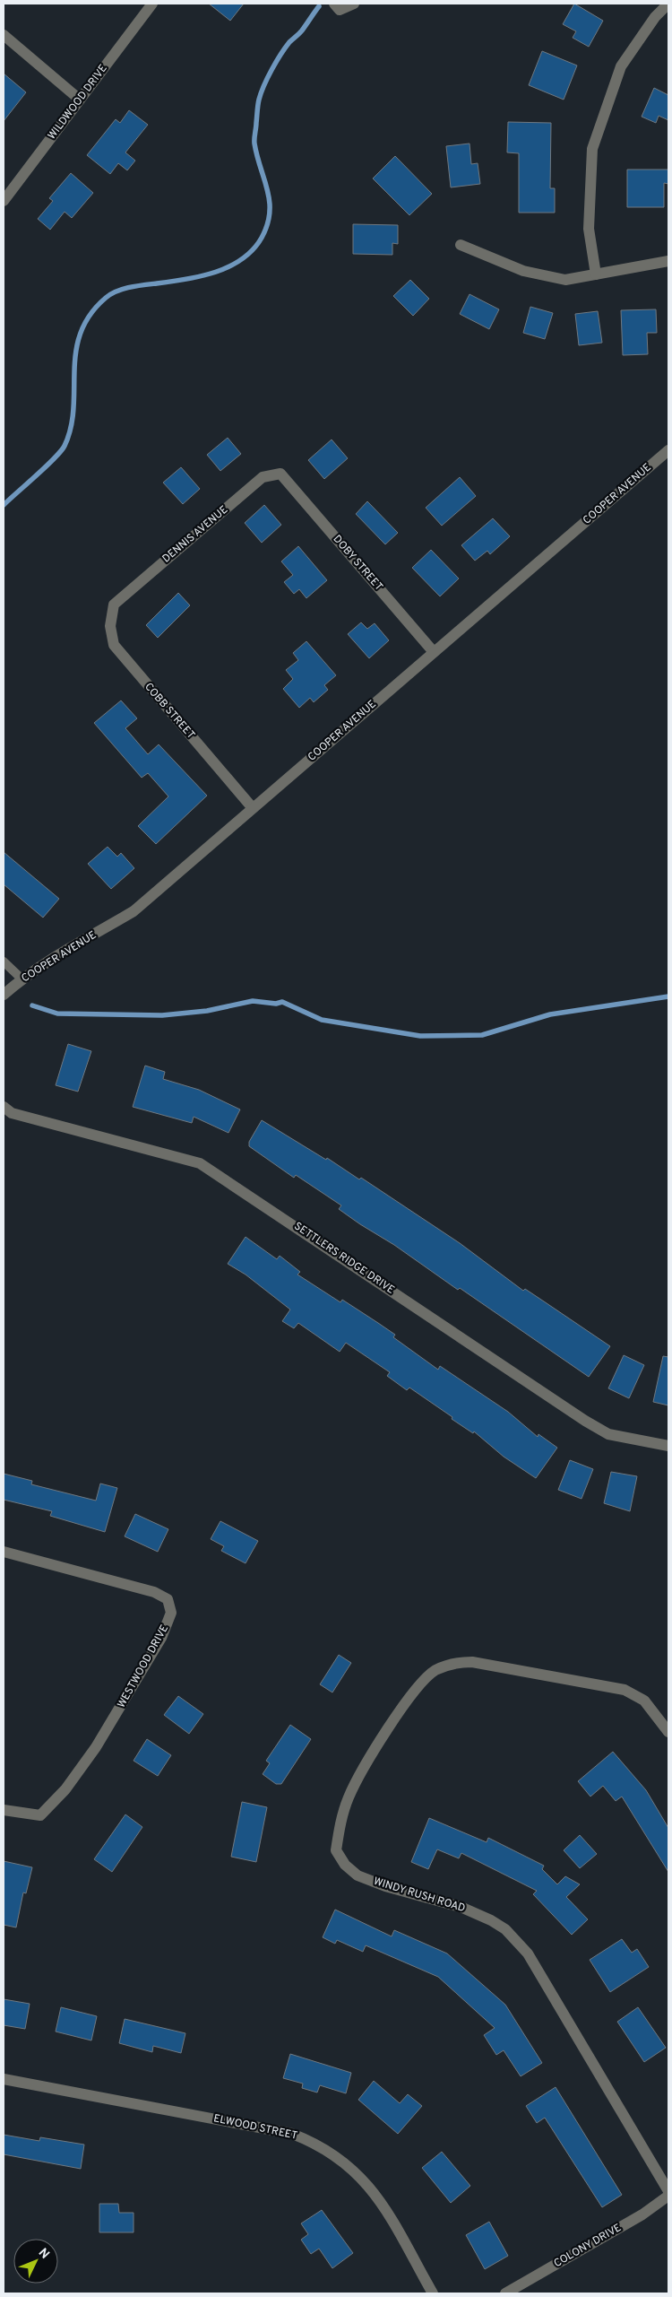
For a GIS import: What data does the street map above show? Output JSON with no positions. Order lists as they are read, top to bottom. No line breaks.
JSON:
{"streets":{"street":["WILDWOOD DRIVE","COOPER AVENUE","DENNIS AVENUE","DOBY STREET","COBB STREET","SETTLERS RIDGE DRIVE","WESTWOOD DRIVE","WINDY RUSH ROAD","ELWOOD STREET","COLONY DRIVE"]},"crossings":[["COOPER AVENUE","DOBY STREET"],["COOPER AVENUE","COBB STREET"],["DENNIS AVENUE","DOBY STREET"],["DENNIS AVENUE","COBB STREET"]],"north":"top right"}
